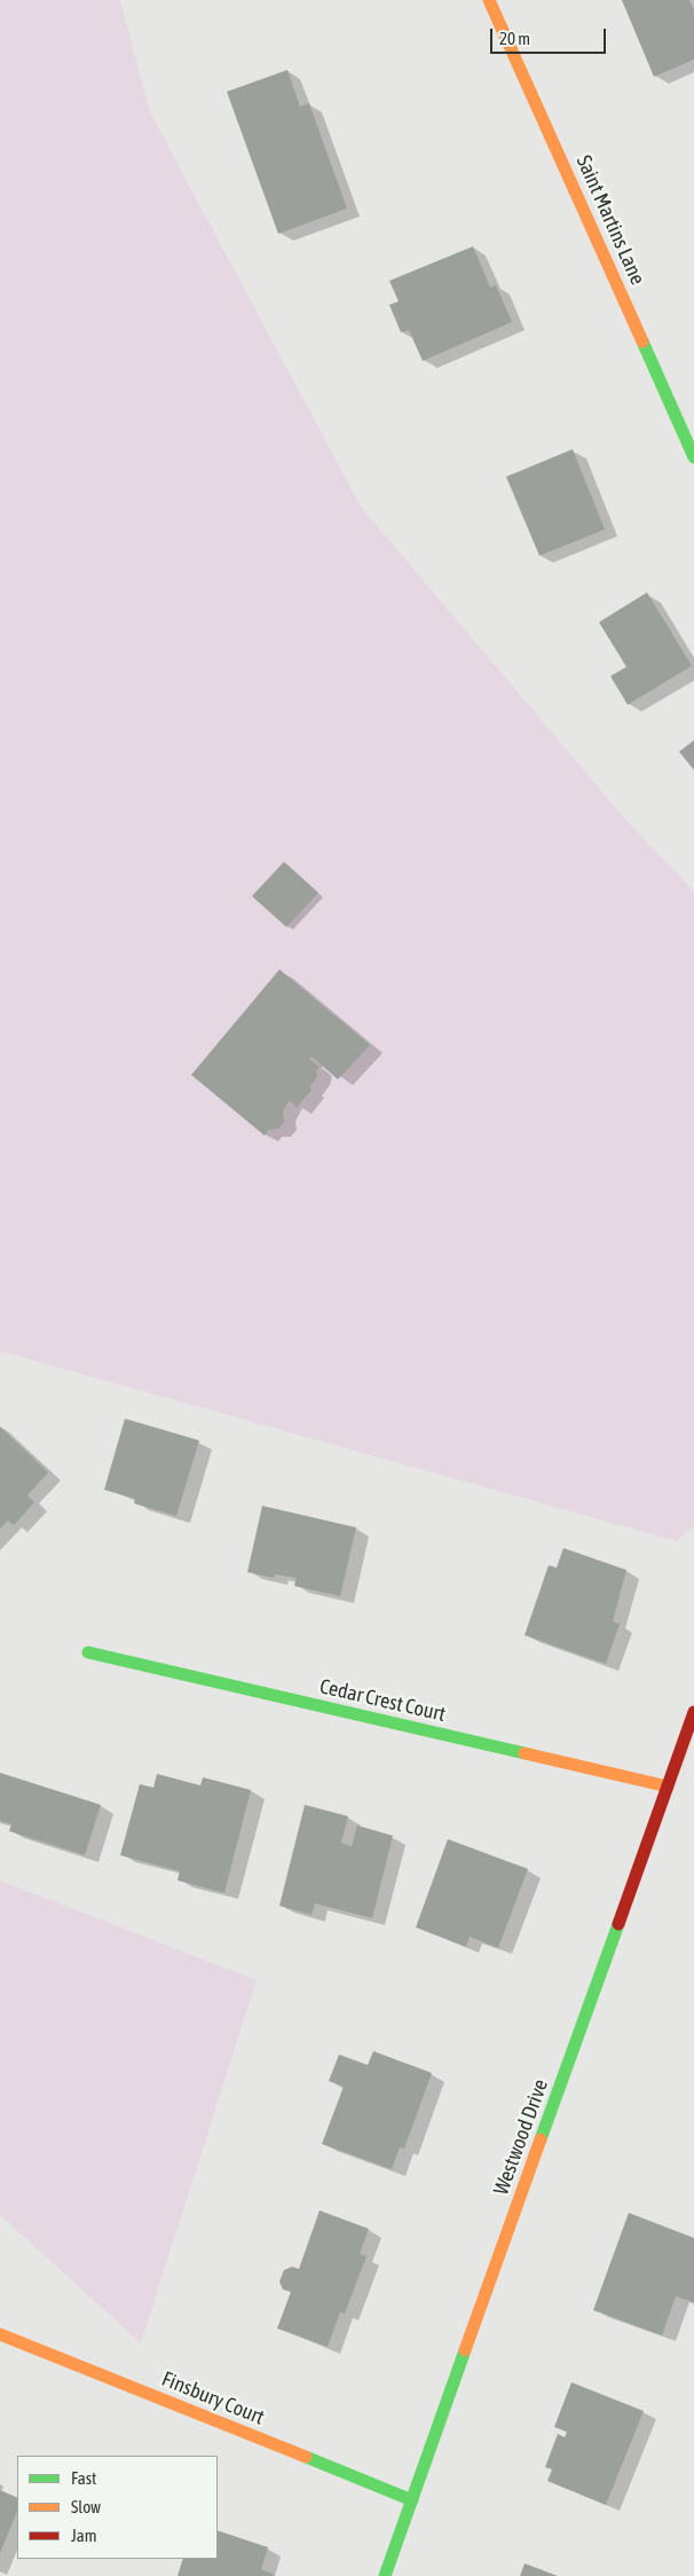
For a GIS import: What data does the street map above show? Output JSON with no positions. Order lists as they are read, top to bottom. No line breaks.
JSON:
{"streets":{"street":["Saint Martins Lane","Cedar Crest Court","Westwood Drive","Finsbury Court"]},"crossings":[["Cedar Crest Court","Westwood Drive"],["Westwood Drive","Finsbury Court"]],"legend":["Fast","Slow","Jam"],"scale_bar":"20 m"}
